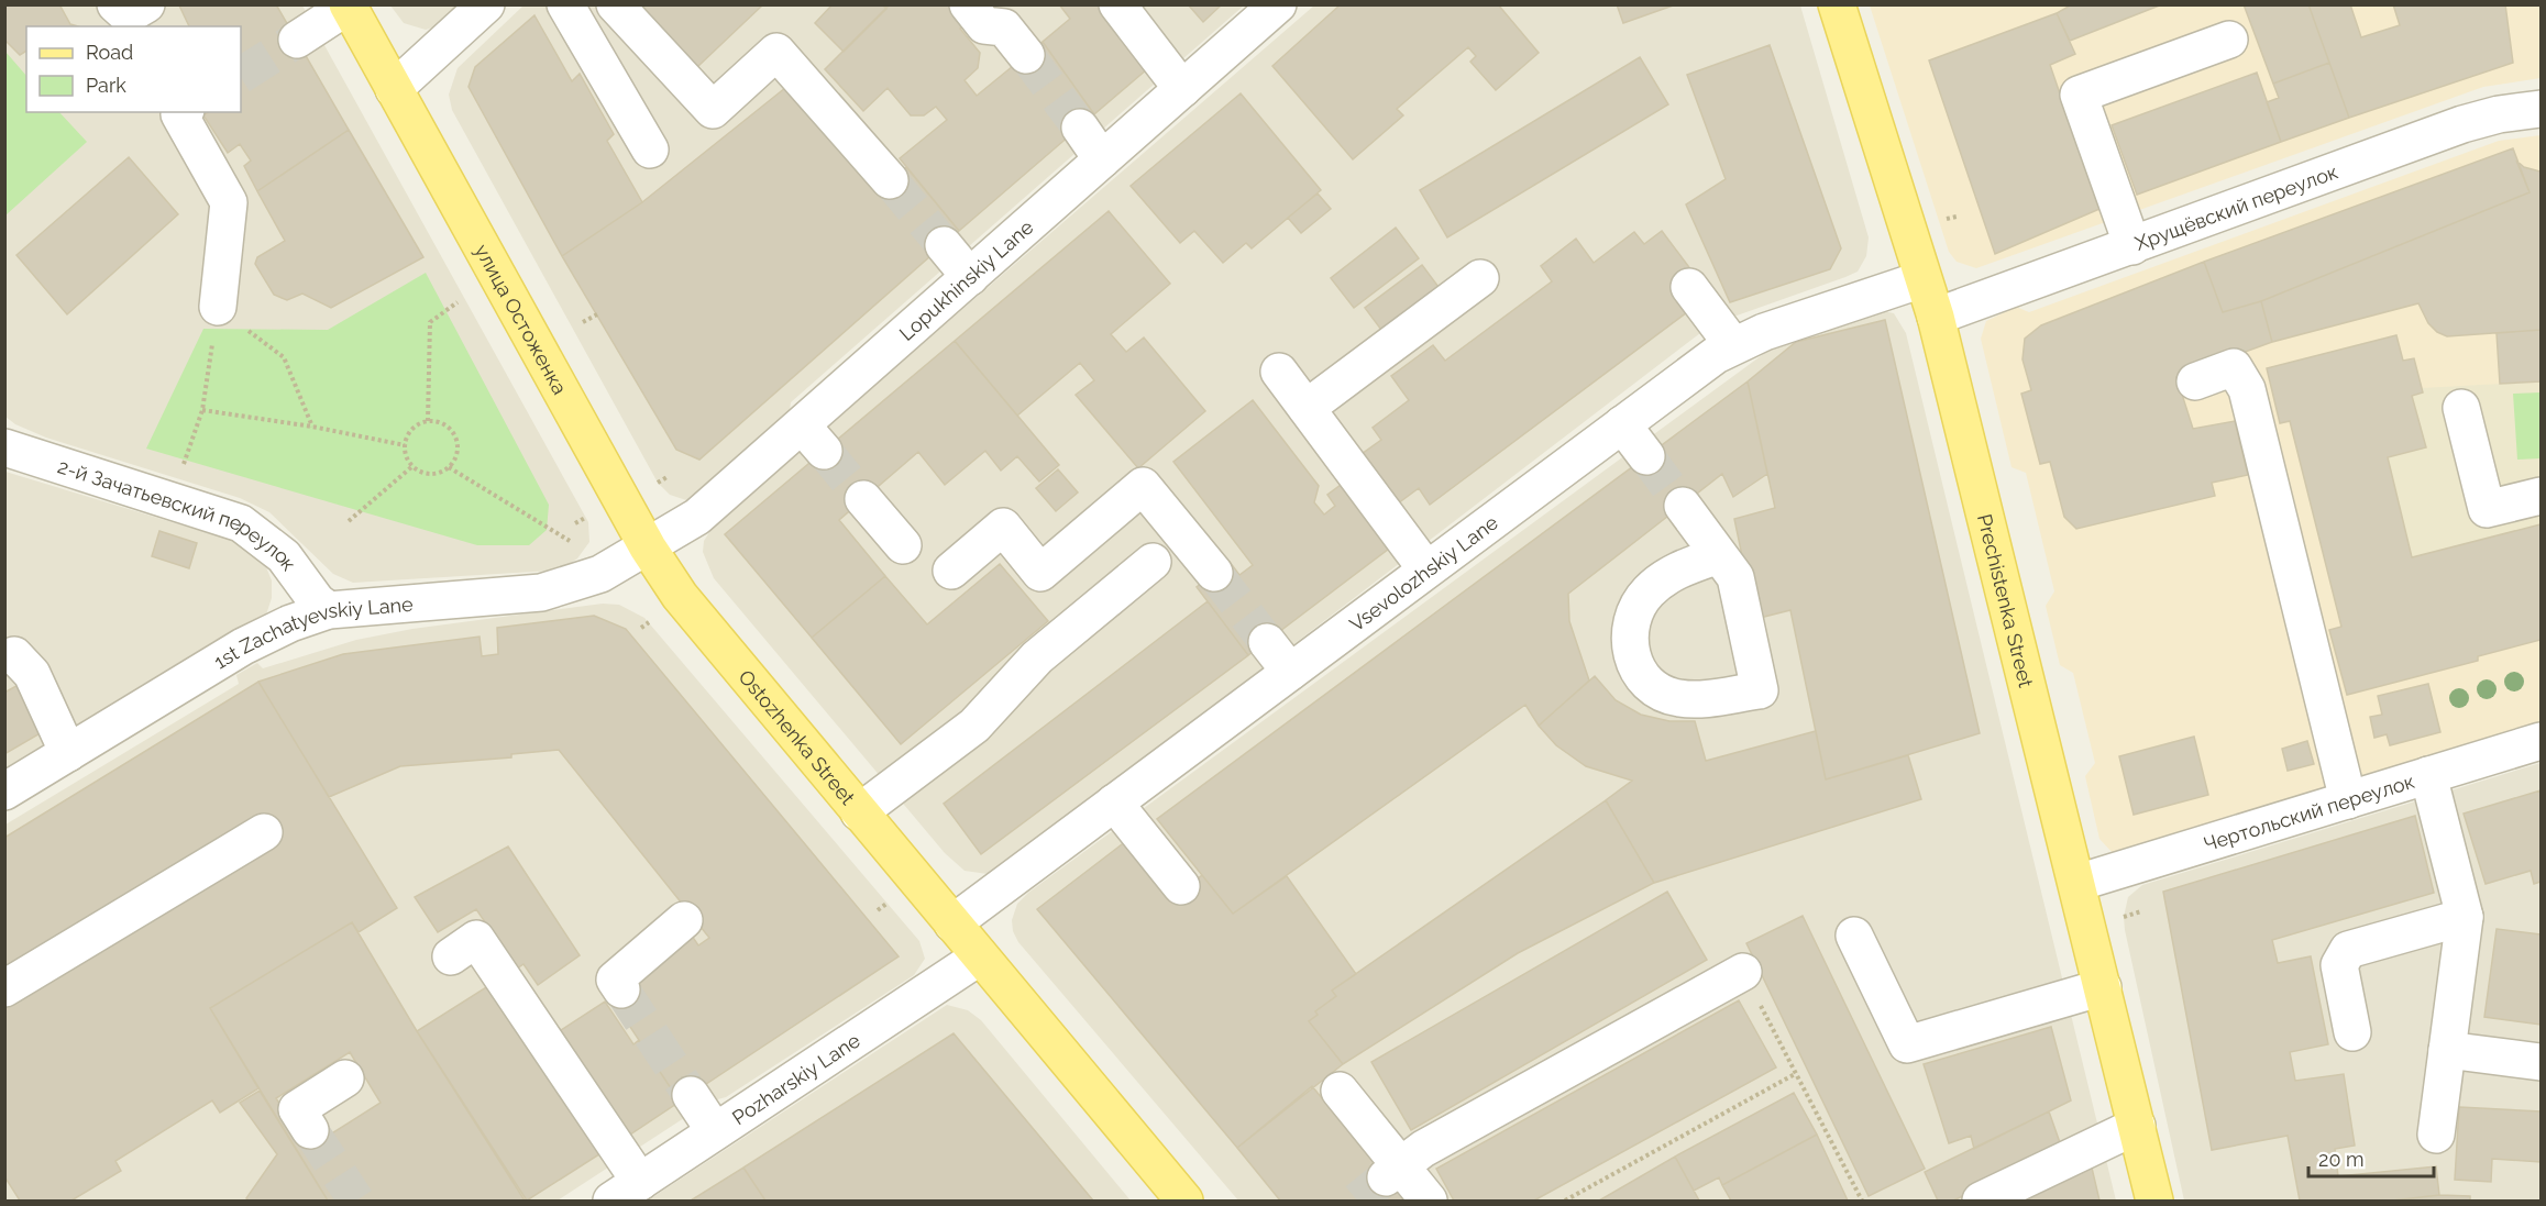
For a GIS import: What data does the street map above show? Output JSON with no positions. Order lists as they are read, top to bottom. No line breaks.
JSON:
{"streets":{"main road":["улица Остоженка","Prechistenka Street","Ostozhenka Street"],"street":["Хрущёвский переулок","Lopukhinskiy Lane","2-й Зачатьевский переулок","Vsevolozhskiy Lane","1st Zachatyevskiy Lane","Чертольский переулок","Pozharskiy Lane"]},"crossings":[["Хрущёвский переулок","Prechistenka Street"],["Lopukhinskiy Lane","улица Остоженка"],["Lopukhinskiy Lane","1st Zachatyevskiy Lane"],["Lopukhinskiy Lane","Ostozhenka Street"],["улица Остоженка","1st Zachatyevskiy Lane"],["улица Остоженка","Ostozhenka Street"],["2-й Зачатьевский переулок","1st Zachatyevskiy Lane"],["Vsevolozhskiy Lane","Prechistenka Street"],["Vsevolozhskiy Lane","Ostozhenka Street"],["Prechistenka Street","Чертольский переулок"],["1st Zachatyevskiy Lane","Ostozhenka Street"]],"legend":["Road","Park"],"scale_bar":"20 m"}
